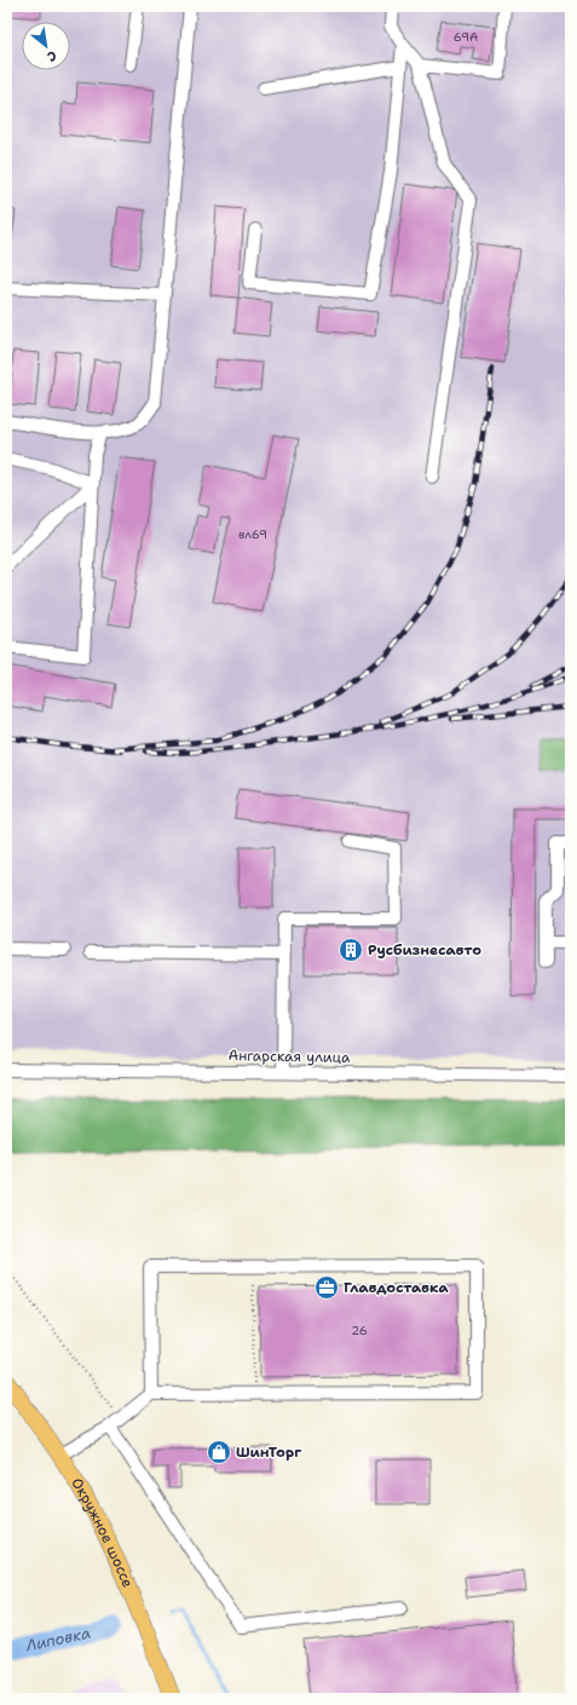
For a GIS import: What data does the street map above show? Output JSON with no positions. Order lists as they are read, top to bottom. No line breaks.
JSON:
{"streets":{"main road":["Окружное шоссе"],"street":["Ангарская улица"]},"water":["Липовка"],"places":{"building":["Русбизнесавто"],"office":["Главдоставка"],"shop":["ШинТорг"]},"house_numbers":["69А","вл69","26"],"north":"bottom right"}
